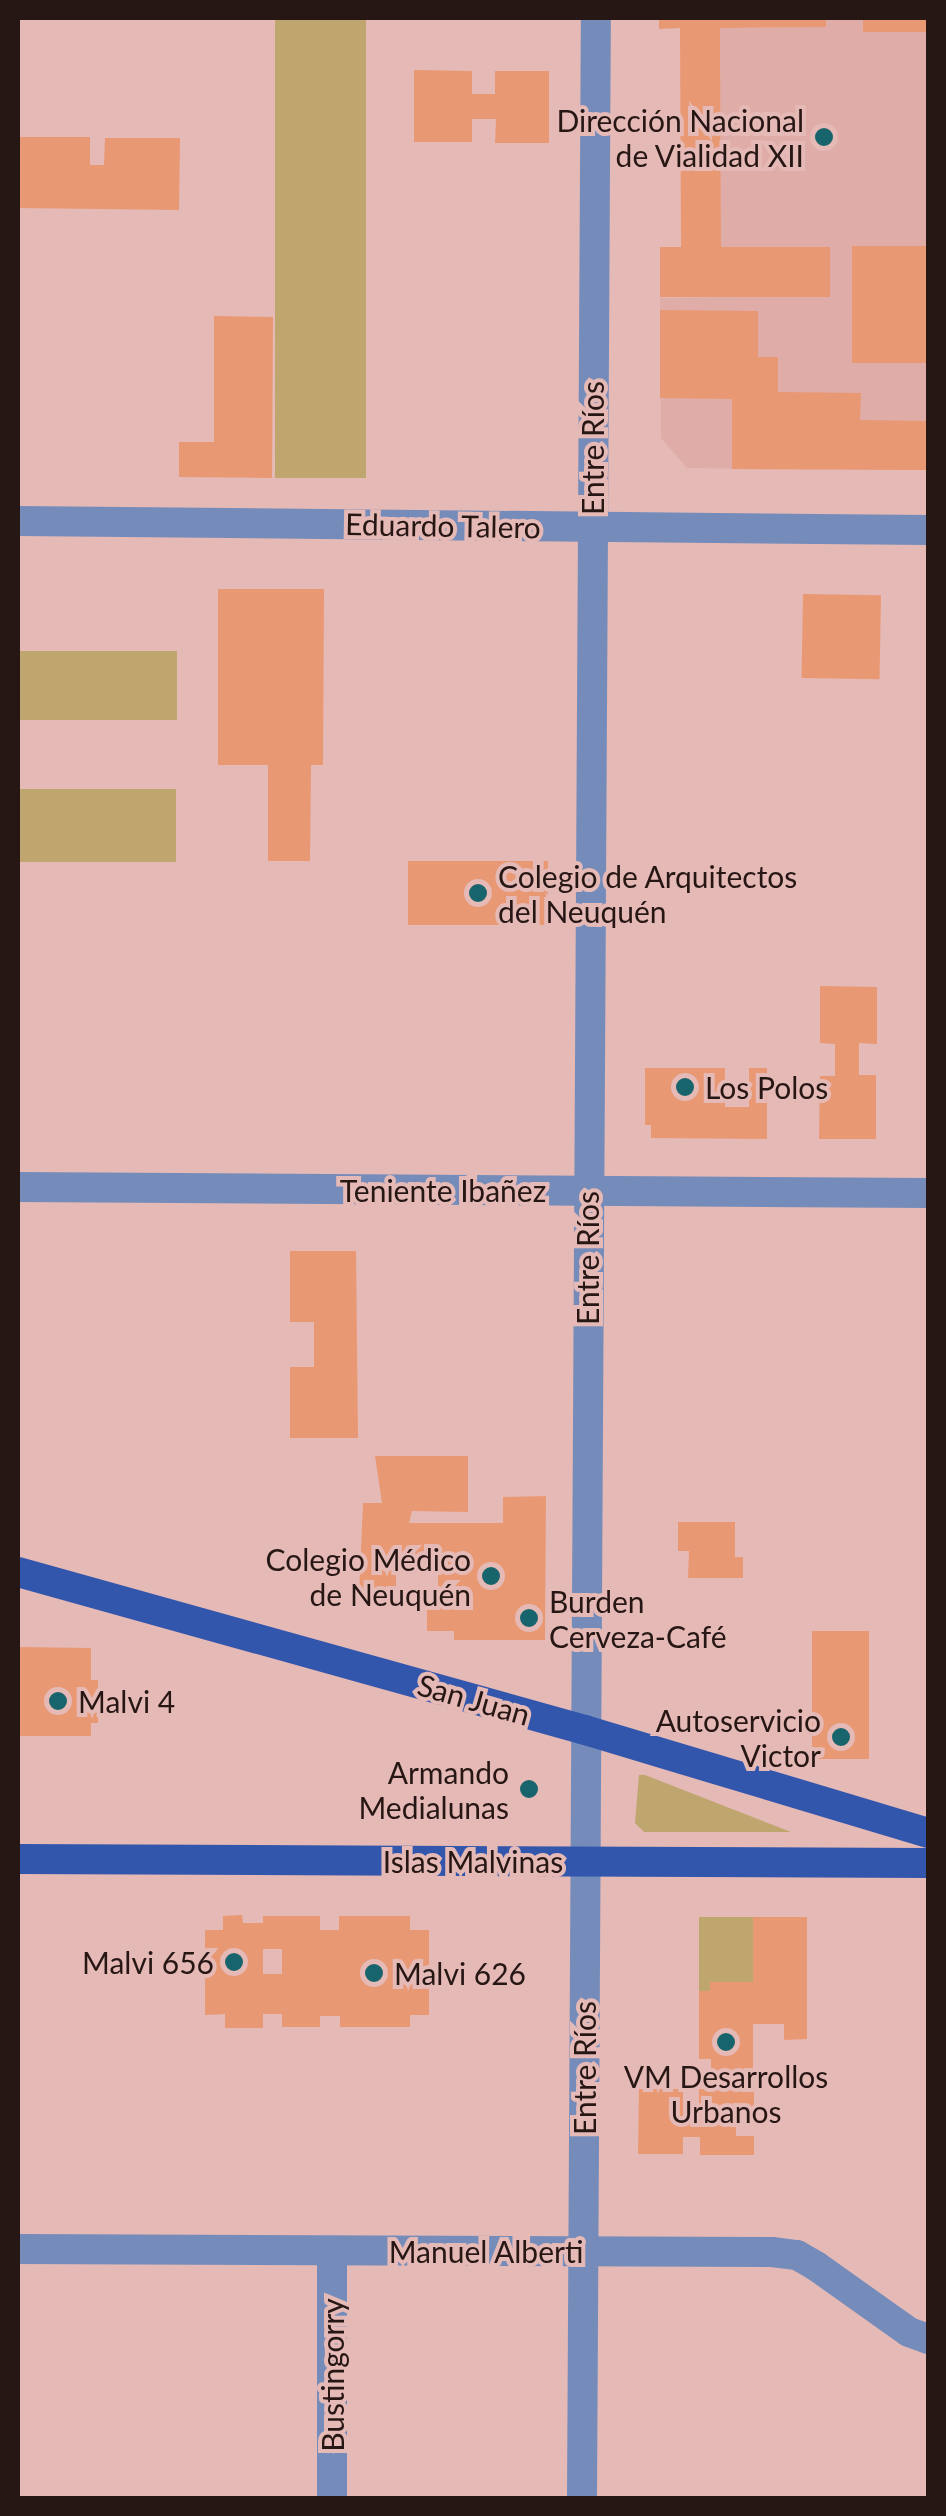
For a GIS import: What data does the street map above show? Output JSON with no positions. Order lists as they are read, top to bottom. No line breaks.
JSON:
{"streets":{"main road":["San Juan","Islas Malvinas"],"street":["Entre Ríos","Eduardo Talero","Teniente Ibañez","Manuel Alberti","Bustingorry"]},"crossings":[["Entre Ríos","Eduardo Talero"],["Entre Ríos","Teniente Ibañez"],["Entre Ríos","San Juan"],["Entre Ríos","Islas Malvinas"],["Entre Ríos","Manuel Alberti"],["Manuel Alberti","Bustingorry"]],"places":["Dirección Nacional de Vialidad XII","Colegio de Arquitectos del Neuquén","Los Polos","Colegio Médico de Neuquén","Burden Cerveza-Café","Malvi 4","Autoservicio Victor","Armando Medialunas","Malvi 656","Malvi 626","VM Desarrollos Urbanos"]}
